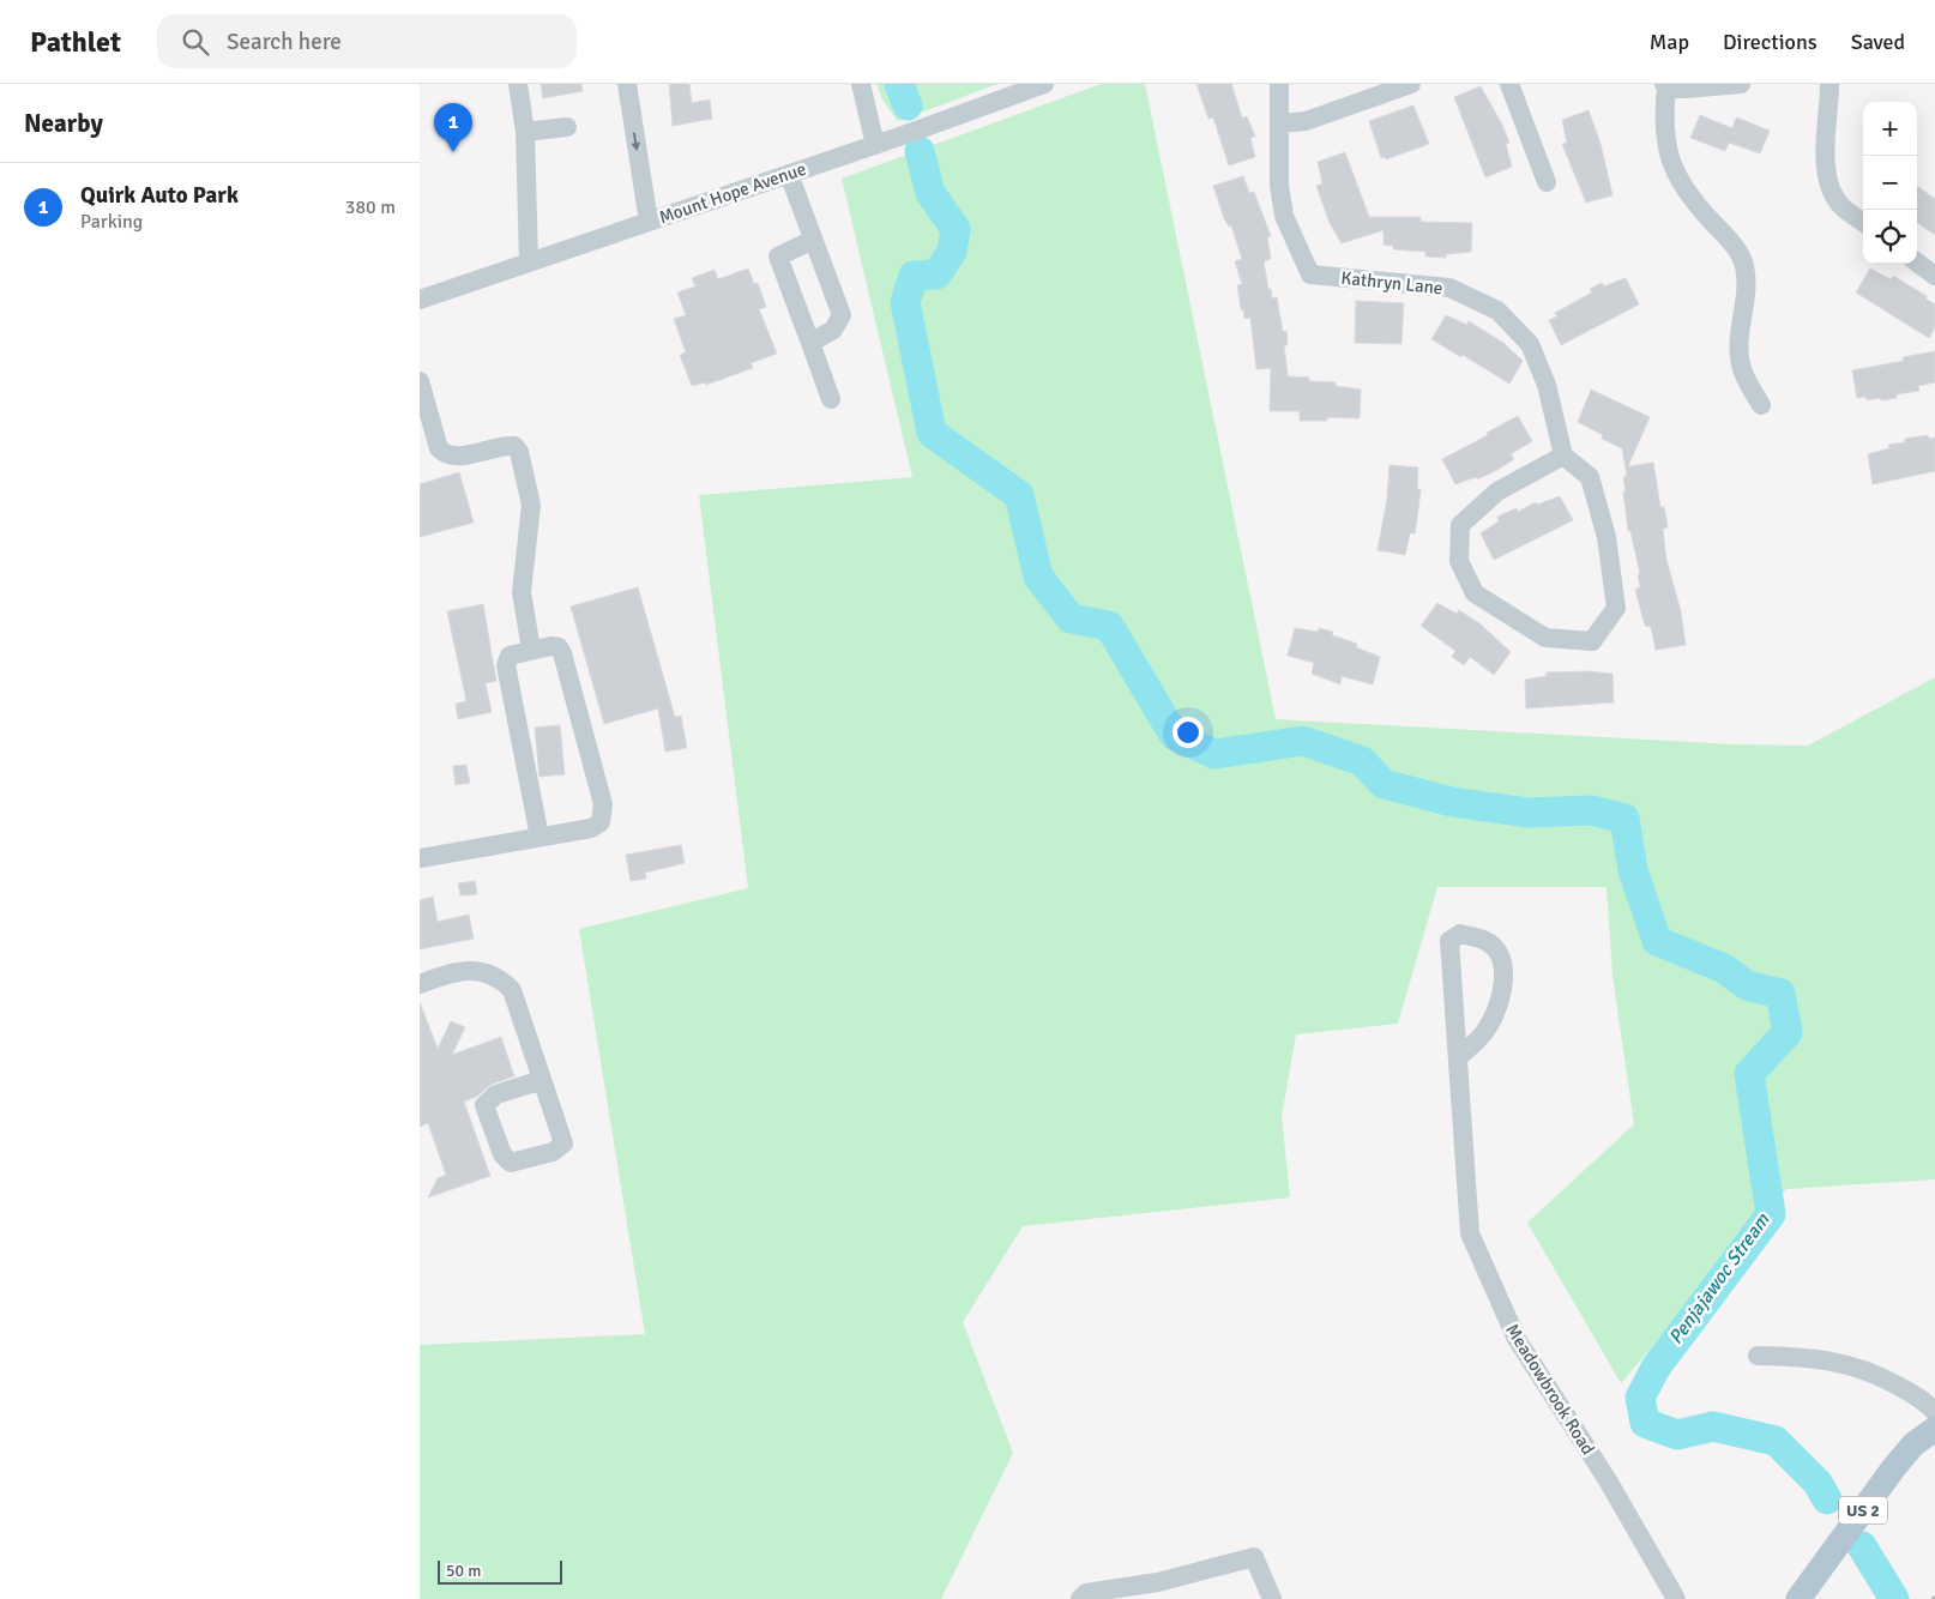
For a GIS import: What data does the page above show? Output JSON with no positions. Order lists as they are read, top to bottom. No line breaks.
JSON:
{"streets":{"main road":["US 2"],"street":["Mount Hope Avenue","Kathryn Lane","Meadowbrook Road"]},"water":["Penjajawoc Stream"],"scale_bar":"50 m","page":{"header":"Pathlet","search":"Search here","nav":["Map","Directions","Saved"],"heading":"Nearby","map_buttons":["+","−"],"pins":"1","list":[{"mark":"1","name":"Quirk Auto Park","note":"Parking","value":"380 m"}],"scale":"50 m"}}
